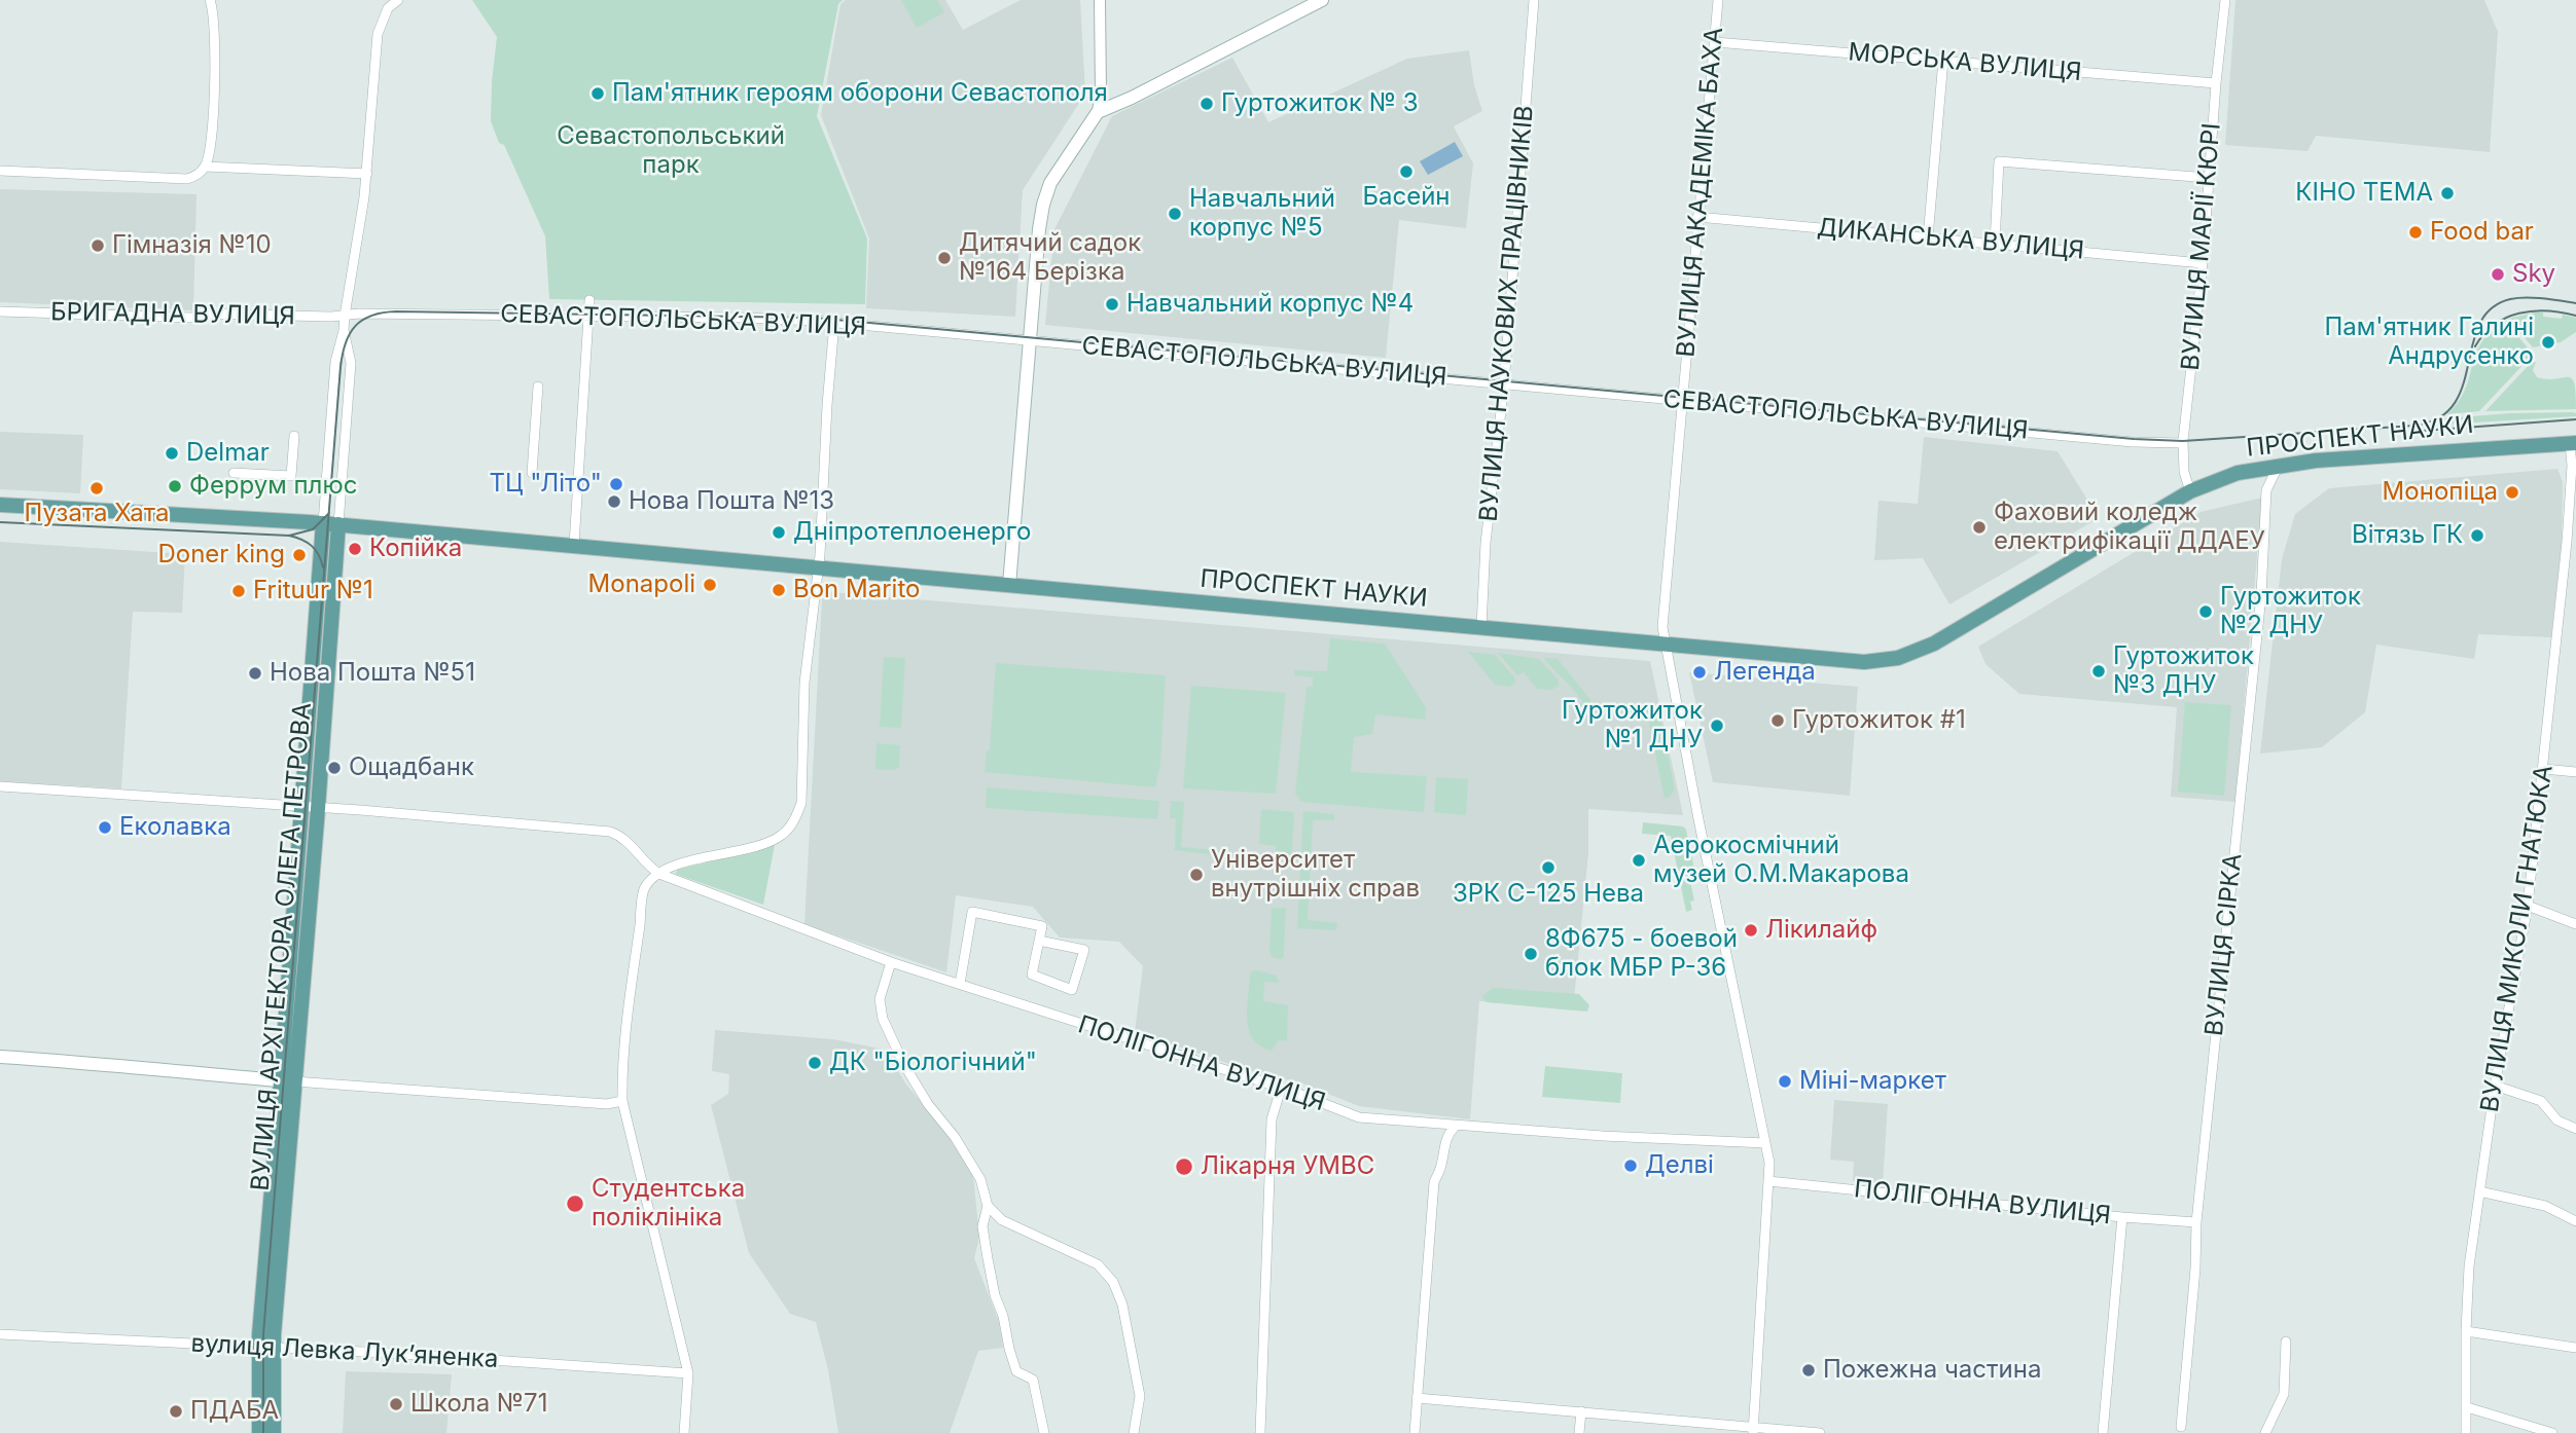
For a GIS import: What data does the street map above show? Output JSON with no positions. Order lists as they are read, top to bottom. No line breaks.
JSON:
{"streets":{"main road":["ПРОСПЕКТ НАУКИ","ВУЛИЦЯ АРХІТЕКТОРА ОЛЕГА ПЕТРОВА"],"street":["МОРСЬКА ВУЛИЦЯ","ВУЛИЦЯ АКАДЕМІКА БАХА","ДИКАНСЬКА ВУЛИЦЯ","ВУЛИЦЯ МАРІЇ КЮРІ","ВУЛИЦЯ НАУКОВИХ ПРАЦІВНИКІВ","БРИГАДНА ВУЛИЦЯ","СЕВАСТОПОЛЬСЬКА ВУЛИЦЯ","ВУЛИЦЯ МИКОЛИ ГНАТЮКА","ВУЛИЦЯ СІРКА","ПОЛІГОННА ВУЛИЦЯ","вулиця Левка Лукʼяненка"]},"crossings":[["МОРСЬКА ВУЛИЦЯ","ВУЛИЦЯ АКАДЕМІКА БАХА"],["МОРСЬКА ВУЛИЦЯ","ВУЛИЦЯ МАРІЇ КЮРІ"],["ВУЛИЦЯ АКАДЕМІКА БАХА","ДИКАНСЬКА ВУЛИЦЯ"],["ВУЛИЦЯ АКАДЕМІКА БАХА","СЕВАСТОПОЛЬСЬКА ВУЛИЦЯ"],["ВУЛИЦЯ АКАДЕМІКА БАХА","ПРОСПЕКТ НАУКИ"],["ВУЛИЦЯ АКАДЕМІКА БАХА","ПОЛІГОННА ВУЛИЦЯ"],["ДИКАНСЬКА ВУЛИЦЯ","ВУЛИЦЯ МАРІЇ КЮРІ"],["ВУЛИЦЯ МАРІЇ КЮРІ","СЕВАСТОПОЛЬСЬКА ВУЛИЦЯ"],["ВУЛИЦЯ МАРІЇ КЮРІ","ПРОСПЕКТ НАУКИ"],["ВУЛИЦЯ НАУКОВИХ ПРАЦІВНИКІВ","СЕВАСТОПОЛЬСЬКА ВУЛИЦЯ"],["ВУЛИЦЯ НАУКОВИХ ПРАЦІВНИКІВ","ПРОСПЕКТ НАУКИ"],["БРИГАДНА ВУЛИЦЯ","СЕВАСТОПОЛЬСЬКА ВУЛИЦЯ"],["БРИГАДНА ВУЛИЦЯ","ВУЛИЦЯ АРХІТЕКТОРА ОЛЕГА ПЕТРОВА"],["СЕВАСТОПОЛЬСЬКА ВУЛИЦЯ","ВУЛИЦЯ АРХІТЕКТОРА ОЛЕГА ПЕТРОВА"],["ПРОСПЕКТ НАУКИ","ВУЛИЦЯ МИКОЛИ ГНАТЮКА"],["ПРОСПЕКТ НАУКИ","ВУЛИЦЯ СІРКА"],["ПРОСПЕКТ НАУКИ","ВУЛИЦЯ АРХІТЕКТОРА ОЛЕГА ПЕТРОВА"],["ВУЛИЦЯ СІРКА","ПОЛІГОННА ВУЛИЦЯ"],["ВУЛИЦЯ АРХІТЕКТОРА ОЛЕГА ПЕТРОВА","вулиця Левка Лукʼяненка"]],"parks":["Севастопольський парк"],"places":["Пам'ятник героям оборони Севастополя","Гуртожиток № 3","Басейн","КІНО ТЕМА","Навчальний корпус №5","Food bar","Гімназія №10","Дитячий садок №164 Берізка","Sky","Навчальний корпус №4","Пам'ятник Галині Андрусенко","Delmar","ТЦ \"Літо\"","Феррум плюс","Пузата Хата","Монопіца","Нова Пошта №13","Фаховий коледж електрифікації ДДАЕУ","Дніпротеплоенерго","Вітязь ГК","Копійка","Doner king","Monapoli","Bon Marito","Frituur №1","Гуртожиток №2 ДНУ","Гуртожиток №3 ДНУ","Легенда","Нова Пошта №51","Гуртожиток #1","Гуртожиток №1 ДНУ","Ощадбанк","Еколавка","Аерокосмічний музей О.М.Макарова","ЗРК С-125 Нева","Університет внутрішніх справ","Лікилайф","8Ф675 - боевой блок МБР Р-36","ДК \"Біологічний\"","Міні-маркет","Делві","Лікарня УМВС","Студентська поліклініка","Пожежна частина","Школа №71","ПДАБА"]}
